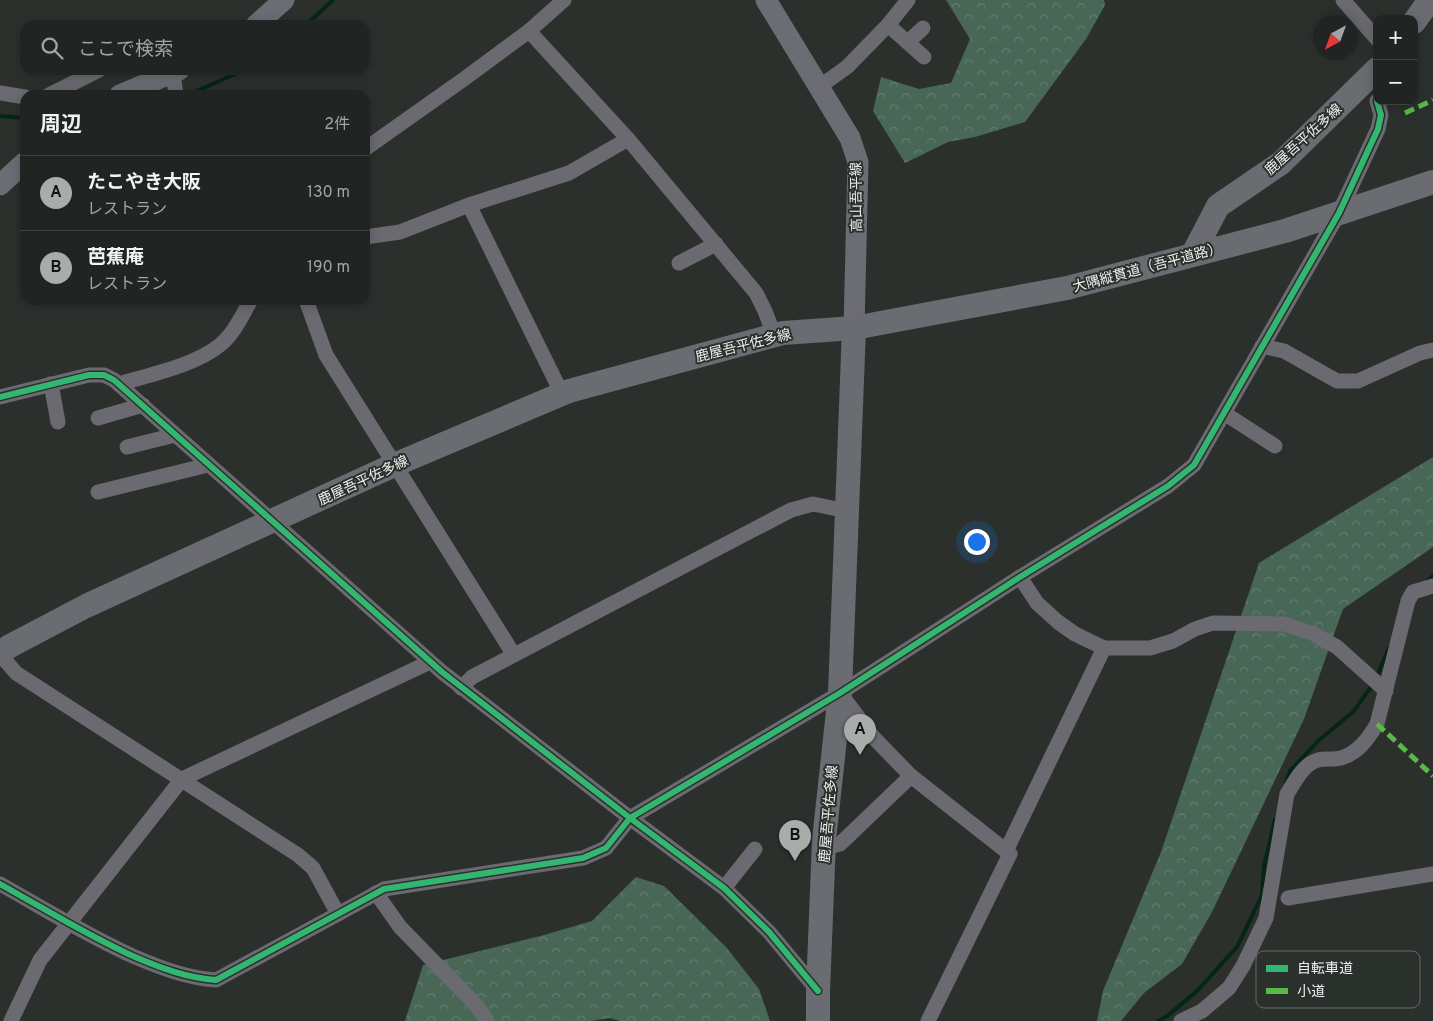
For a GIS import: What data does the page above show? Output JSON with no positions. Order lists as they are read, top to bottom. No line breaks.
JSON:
{"streets":{"main road":["鹿屋吾平佐多線","高山吾平線","大隅縦貫道（吾平道路）"]},"crossings":[["鹿屋吾平佐多線","高山吾平線"],["鹿屋吾平佐多線","大隅縦貫道（吾平道路）"],["高山吾平線","大隅縦貫道（吾平道路）"]],"legend":["自転車道","小道"],"north":"bottom left","page":{"map_buttons":["+","−"],"search":"ここで検索","heading":["周辺","2件"],"list":[{"mark":"A","name":"たこやき大阪","note":"レストラン","value":"130 m"},{"mark":"B","name":"芭蕉庵","note":"レストラン","value":"190 m"}],"pins":["A","B"]}}
